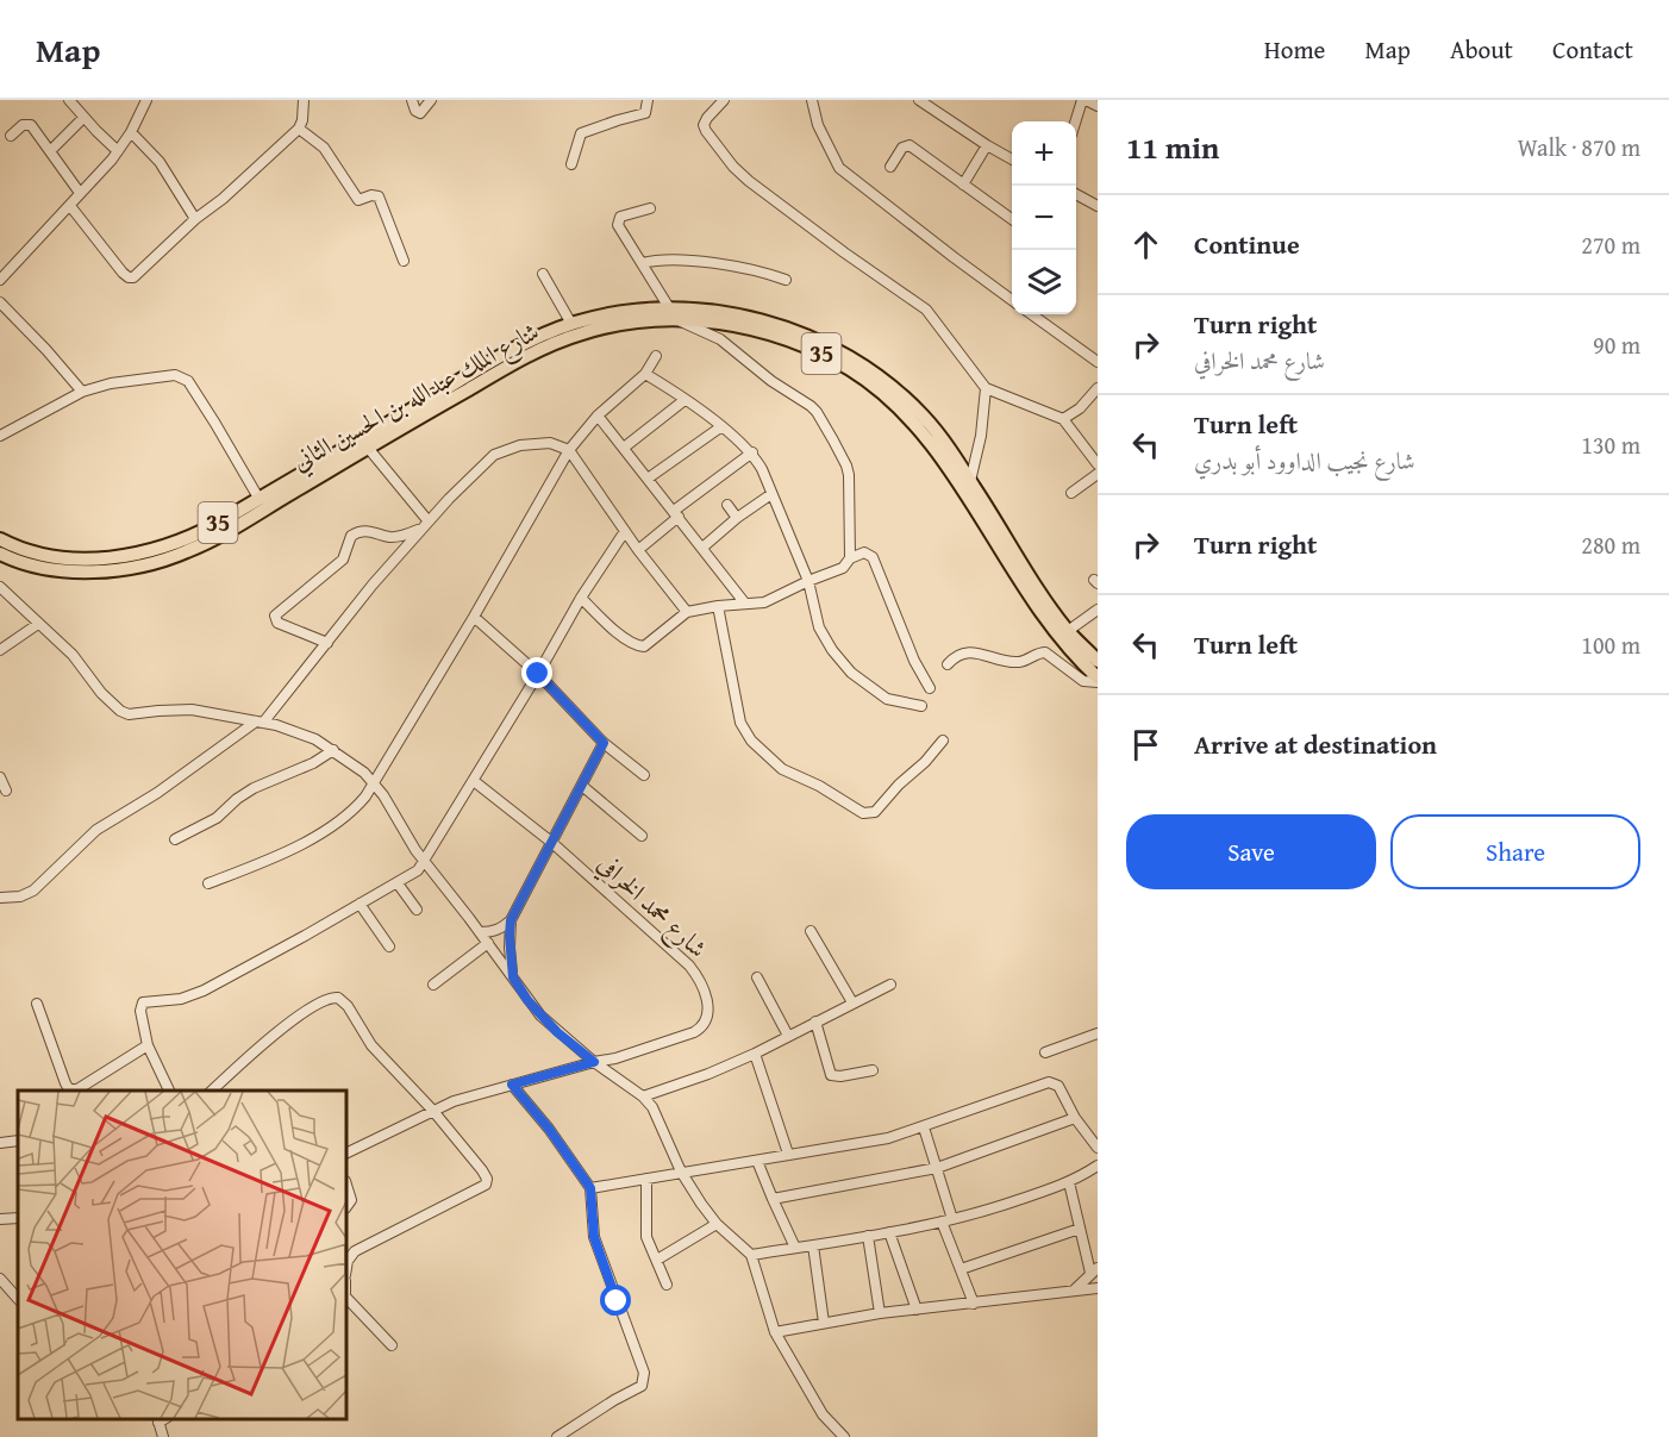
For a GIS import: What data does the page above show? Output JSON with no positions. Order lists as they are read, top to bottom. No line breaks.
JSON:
{"streets":{"highway":["35","شارع الملك عبدالله بن الحسين الثاني"],"street":["شارع محمد الخرافي"]},"page":{"header":"Map","nav":["Home","Map","About","Contact"],"heading":["11 min","Walk · 870 m"],"map_buttons":["+","−"],"list":[["Continue","270 m"],["Turn right","شارع محمد الخرافي","90 m"],["Turn left","شارع نجيب الداوود أبو بدري","130 m"],["Turn right","280 m"],["Turn left","100 m"],"Arrive at destination"],"buttons":["Save","Share"]}}
